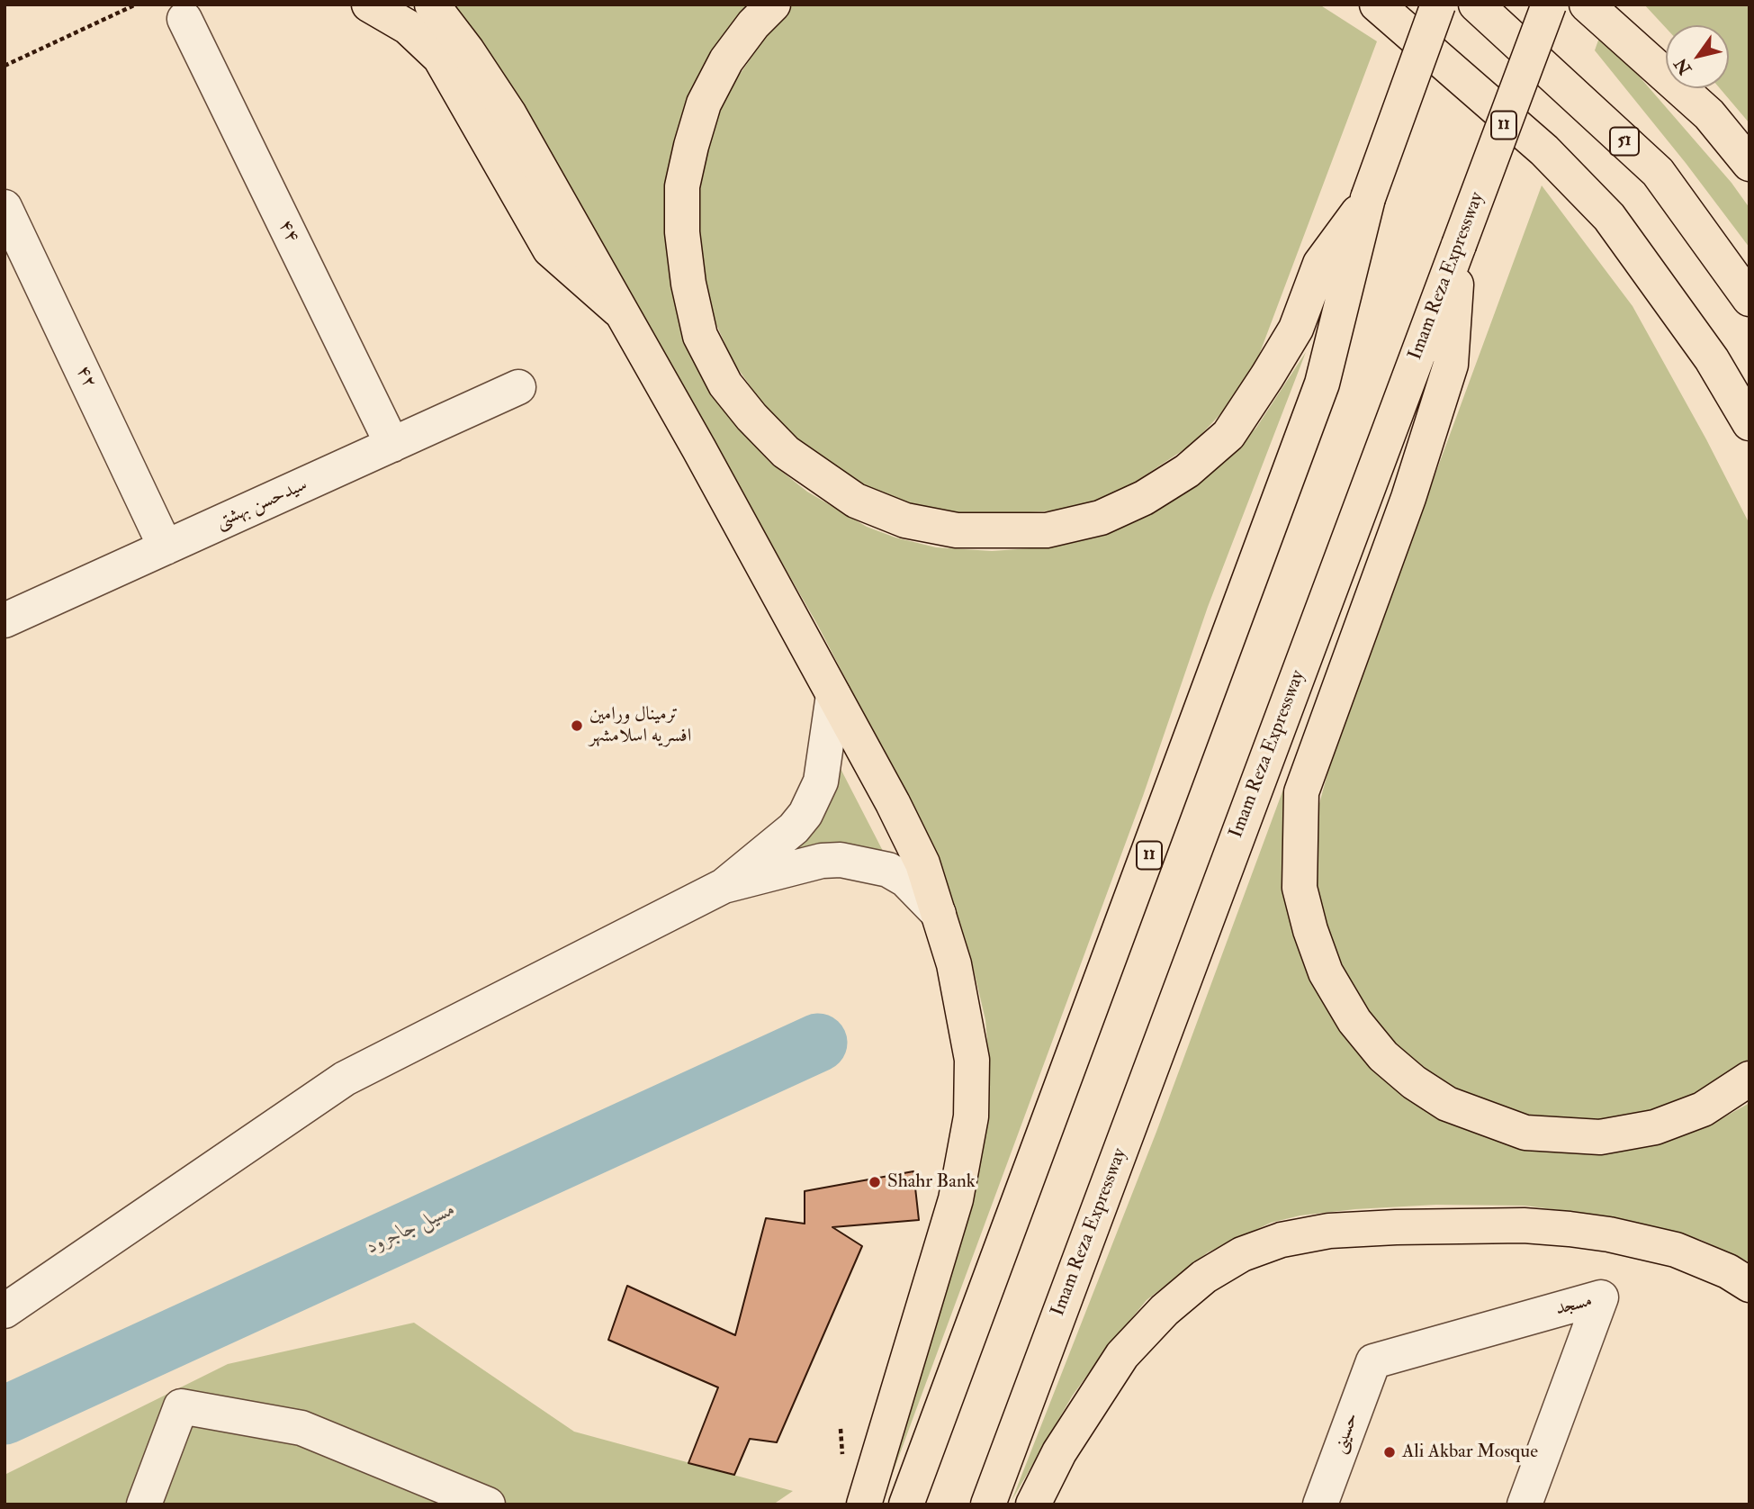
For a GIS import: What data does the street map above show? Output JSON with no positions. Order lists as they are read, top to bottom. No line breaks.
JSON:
{"streets":{"main road":["11","51","Imam Reza Expressway"],"street":["۴۴","۴۲","سیدحسن بهشتی","مسجد","حسینی"]},"crossings":[["۴۴","سیدحسن بهشتی"],["۴۲","سیدحسن بهشتی"],["مسجد","حسینی"]],"water":["مسیل جاجرود"],"places":["ترمینال ورامین افسریه اسلامشهر","Shahr Bank","Ali Akbar Mosque"],"north":"bottom left"}
